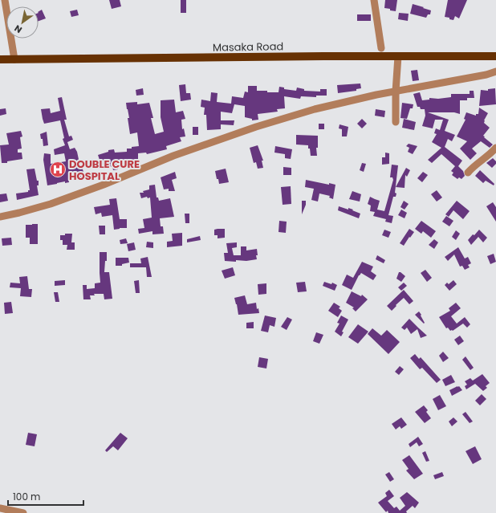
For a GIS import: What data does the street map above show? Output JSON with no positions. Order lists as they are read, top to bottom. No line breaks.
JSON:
{"streets":{"main road":["Masaka Road"]},"places":{"hospital":["DOUBLE CURE HOSPITAL"]},"scale_bar":"100 m","north":"bottom left"}
